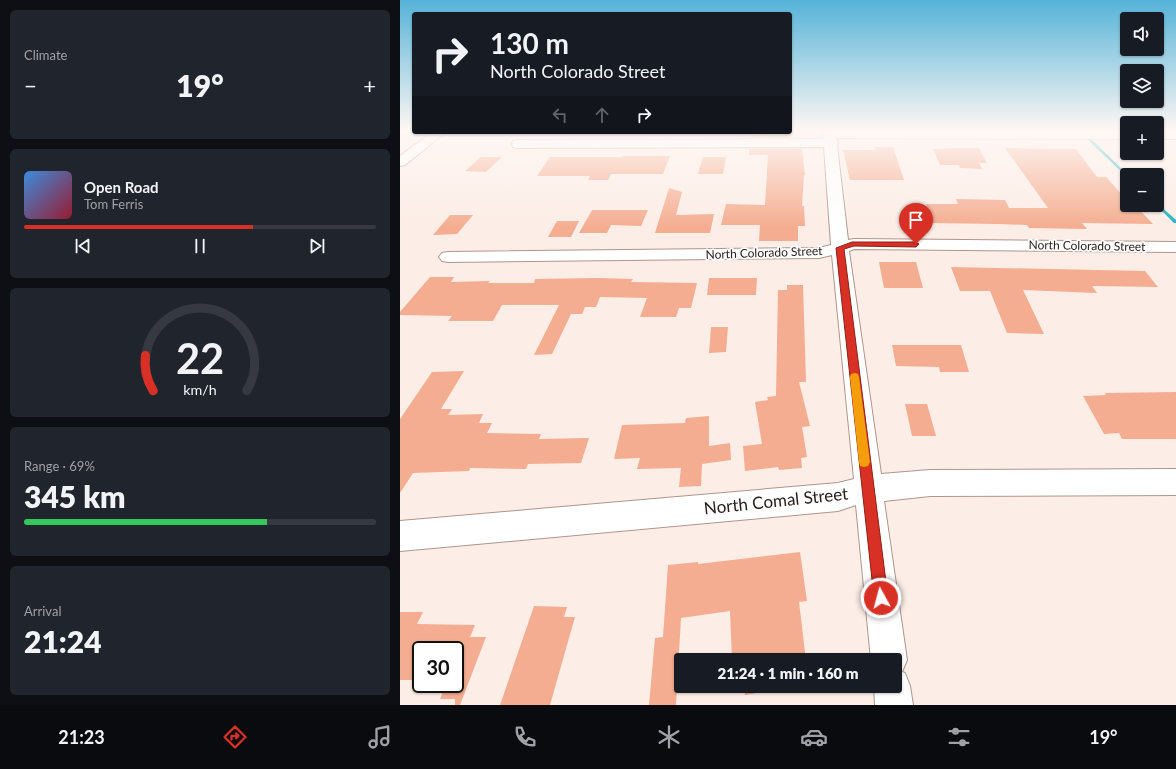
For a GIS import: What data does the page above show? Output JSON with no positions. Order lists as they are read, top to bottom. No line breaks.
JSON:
{"streets":{"street":["North Colorado Street","North Comal Street"]},"page":{"tile":["Climate",["Range · 69%","345 km"],["Arrival","21:24"]],"map_buttons":["+","−"],"turn":["130 m","North Colorado Street"],"heat":["−","19°","+"],"song":["Open Road","Tom Ferris"],"limit":"30","trip":"21:24 · 1 min · 160 m","tabs":["21:23","19°"],"gauge":["22","km/h"]}}
